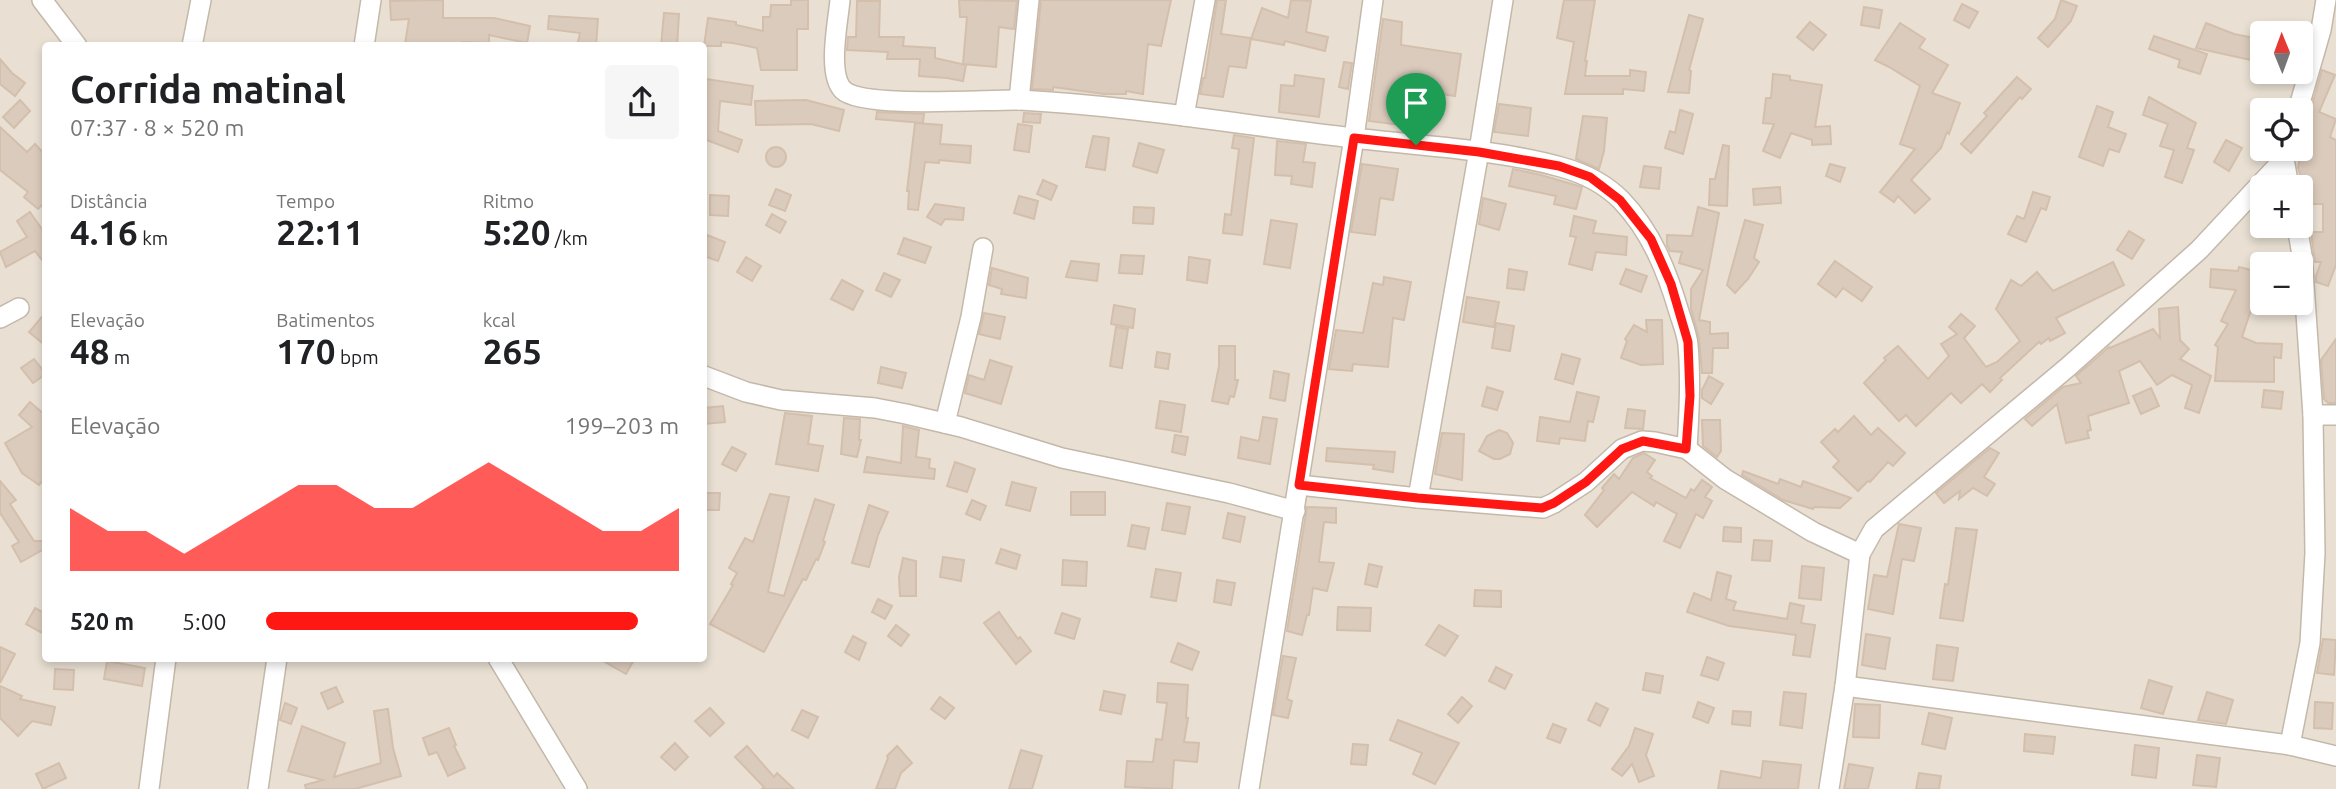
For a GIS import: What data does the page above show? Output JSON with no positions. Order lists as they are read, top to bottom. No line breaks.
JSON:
{"north":"top","page":{"map_buttons":["+","−"],"heading":["Corrida matinal","07:37 · 8 × 520 m"],"stats":[["Distância","4.16 km"],["Tempo","22:11"],["Ritmo","5:20 /km"],["Elevação","48 m"],["Batimentos","170 bpm"],["kcal","265"]],"chart":["Elevação","199–203 m"],"list":[{"name":"520 m","note":"5:00"}]}}
